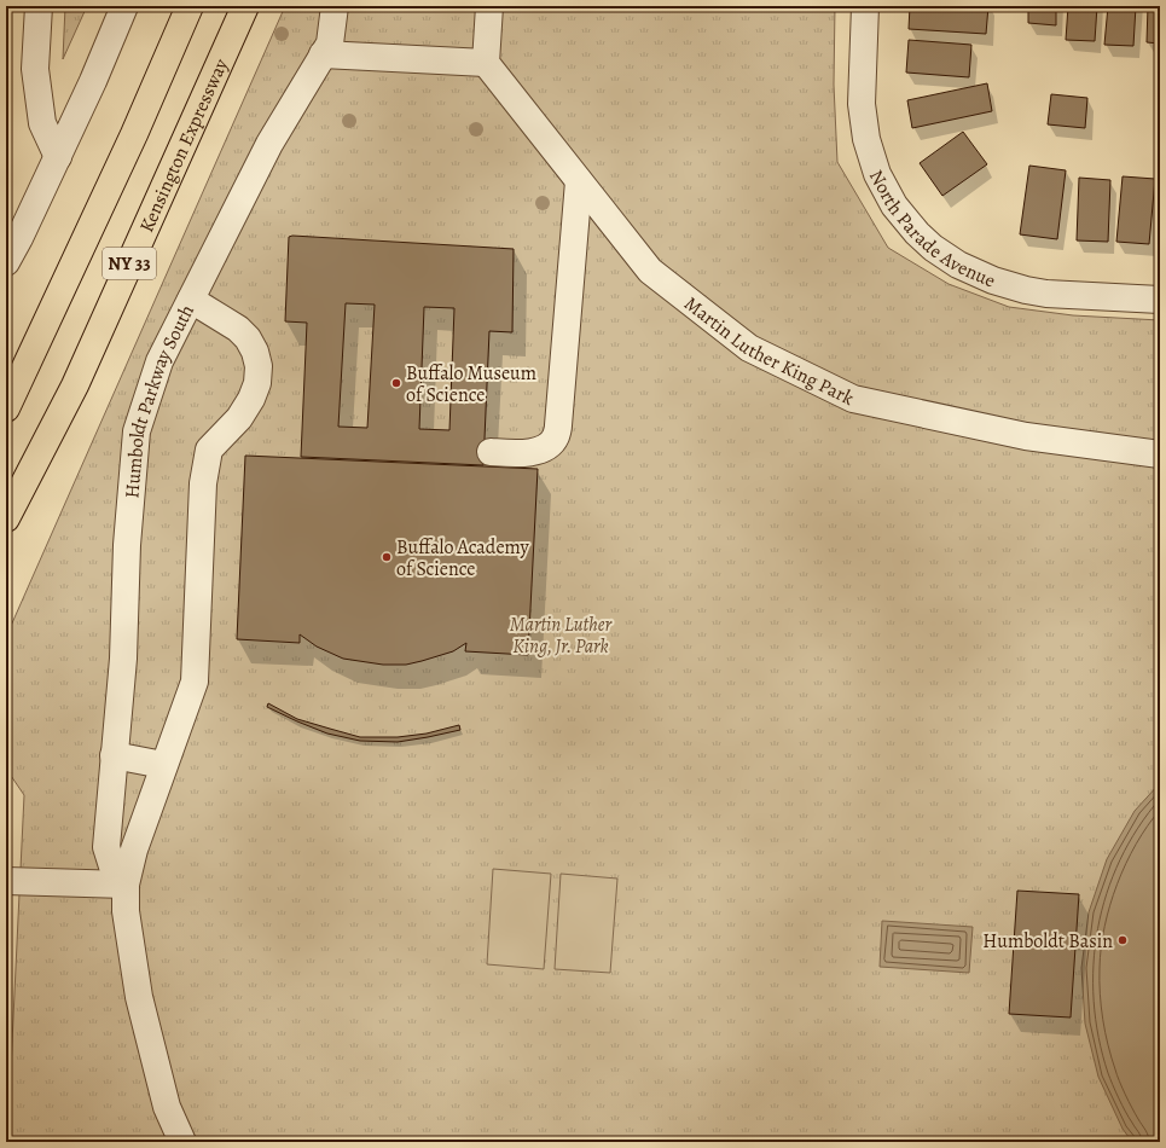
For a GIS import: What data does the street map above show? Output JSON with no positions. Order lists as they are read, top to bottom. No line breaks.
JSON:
{"streets":{"highway":["Kensington Expressway","NY 33"],"street":["North Parade Avenue","Martin Luther King Park","Humboldt Parkway South"]},"parks":["Martin Luther King, Jr. Park"],"places":["Buffalo Museum of Science","Buffalo Academy of Science","Humboldt Basin"]}
